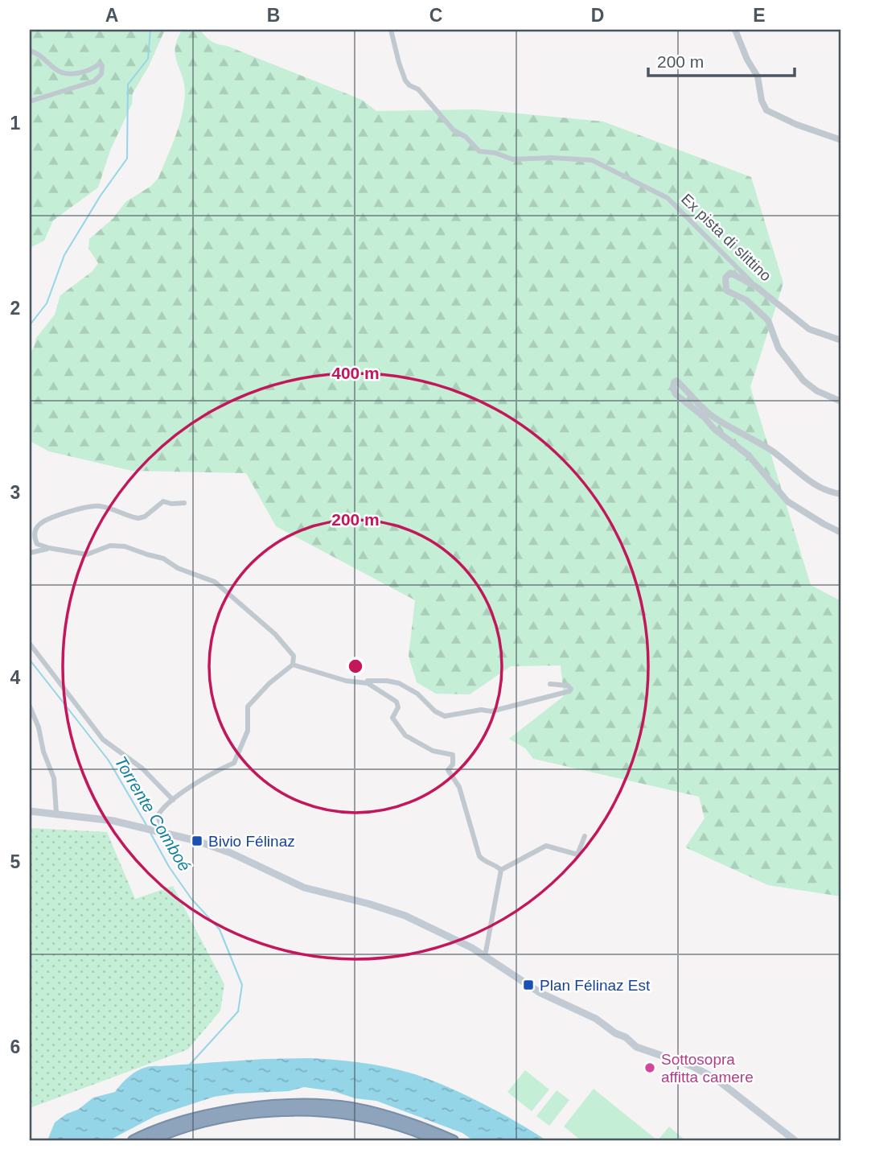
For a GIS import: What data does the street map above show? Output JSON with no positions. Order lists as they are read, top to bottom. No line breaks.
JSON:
{"streets":{"street":["Ex pista di slittino"]},"water":["Torrente Comboé"],"places":{"transit":["Bivio Félinaz","Plan Félinaz Est"],"other":["Sottosopra affitta camere"]},"scale_bar":"200 m","grid":{"columns":["A","B","C","D","E"],"rows":["1","2","3","4","5","6"]},"rings":["400 m","200 m"]}
